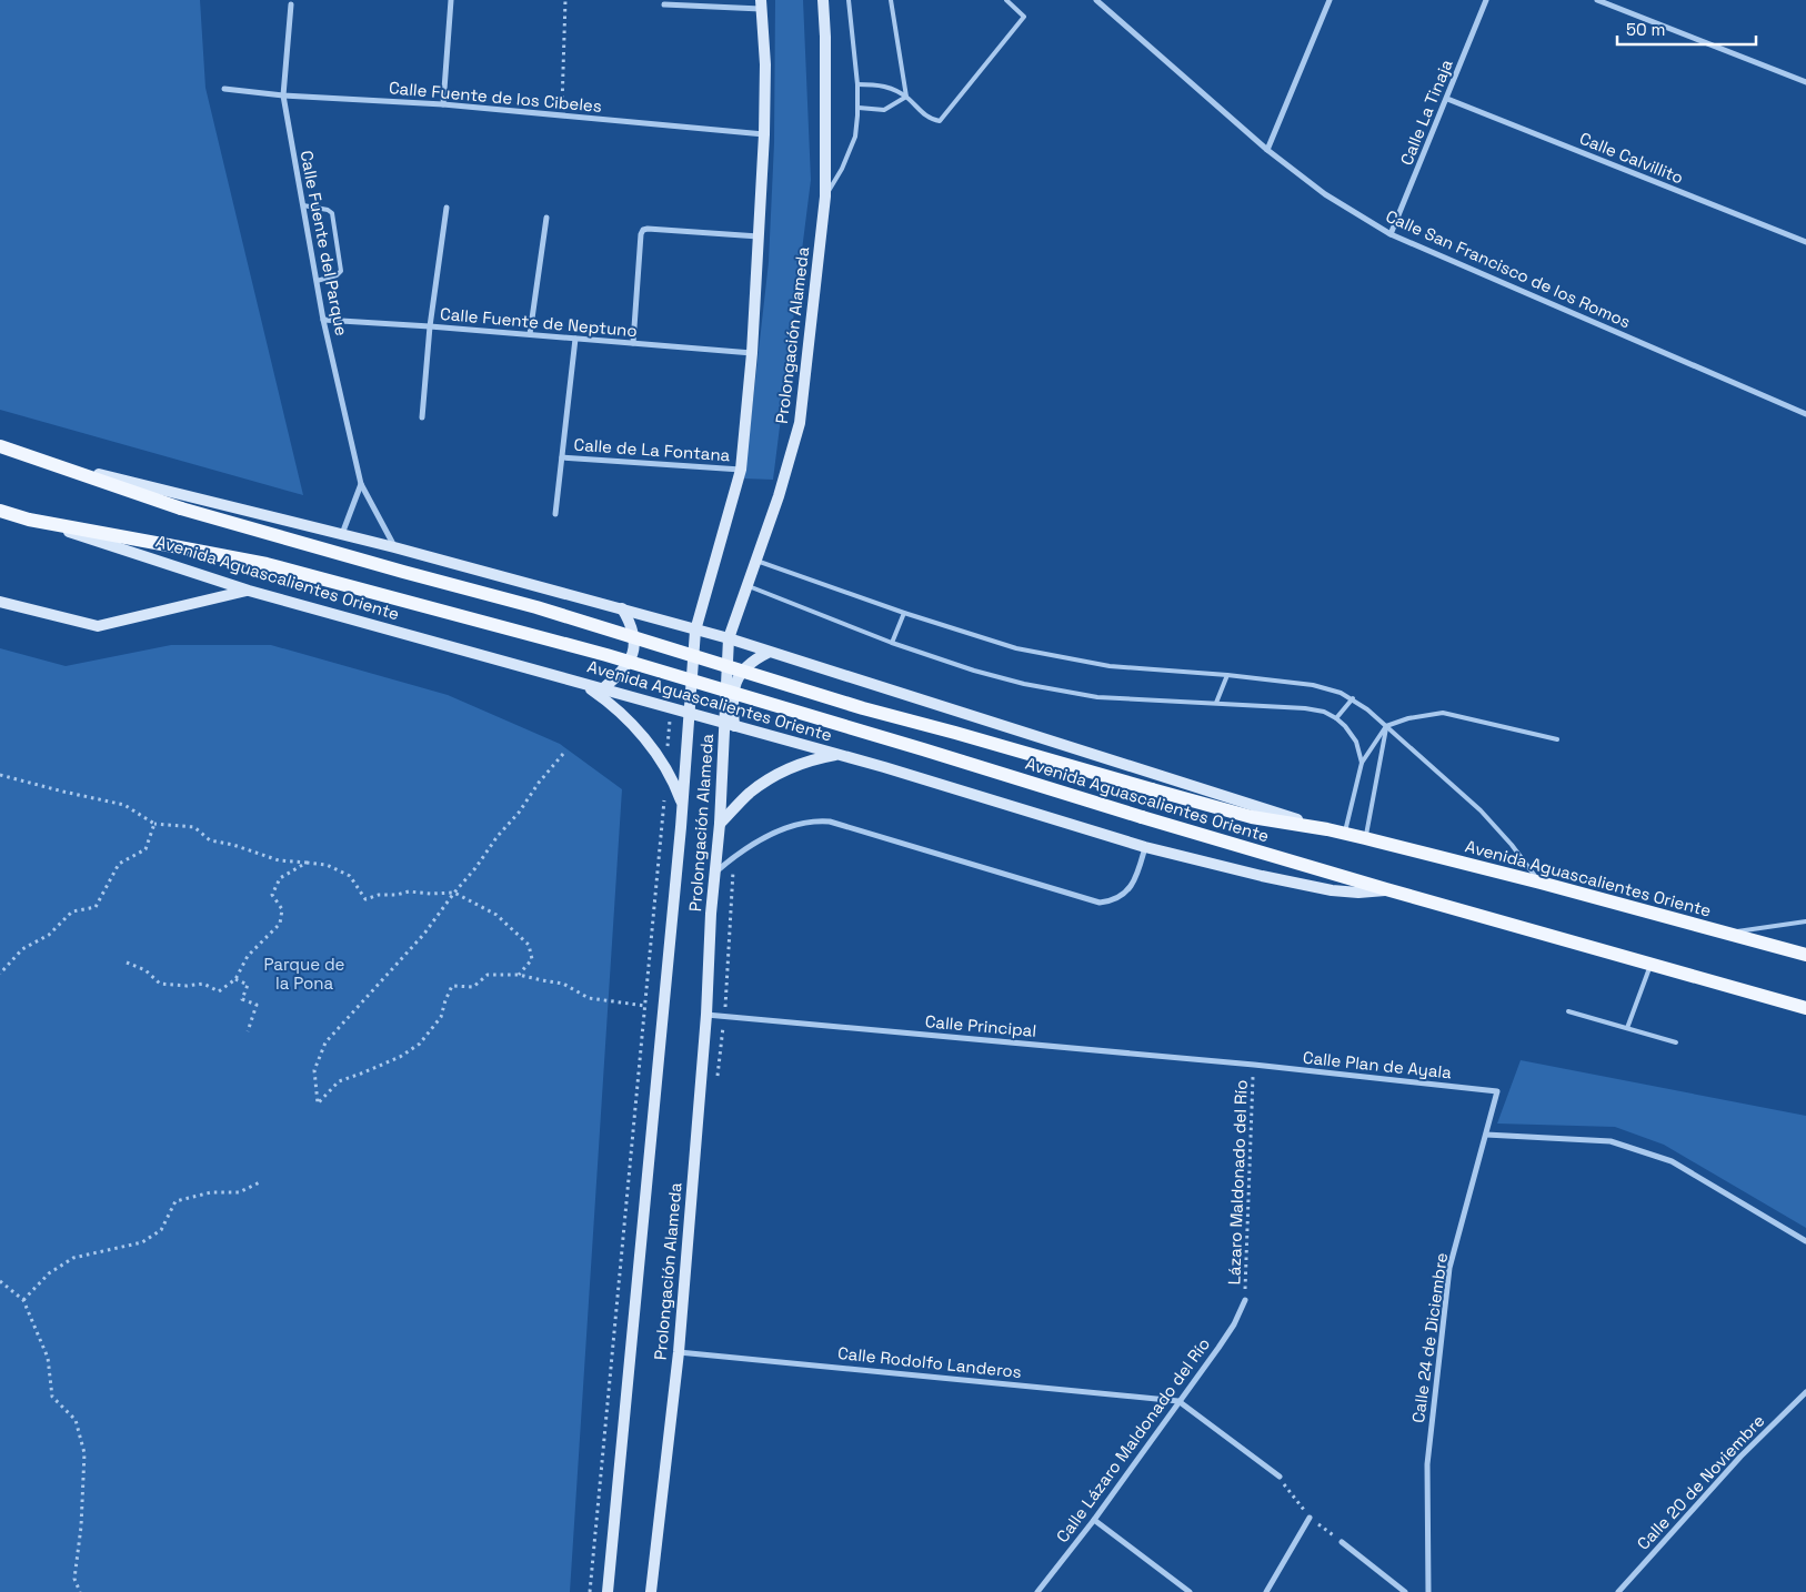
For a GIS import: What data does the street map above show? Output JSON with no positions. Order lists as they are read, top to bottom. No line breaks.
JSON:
{"streets":{"main road":["Prolongación Alameda","Avenida Aguascalientes Oriente"],"street":["Calle Fuente de los Cibeles","Calle La Tinaja","Calle Calvillito","Calle Fuente del Parque","Calle San Francisco de los Romos","Calle Fuente de Neptuno","Calle de La Fontana","Calle Principal","Calle Plan de Ayala","Calle 24 de Diciembre","Calle Rodolfo Landeros","Calle Lázaro Maldonado del Río","Calle 20 de Noviembre"],"path":["Lázaro Maldonado del Río"]},"crossings":[["Calle Fuente de los Cibeles","Calle Fuente del Parque"],["Calle Fuente de los Cibeles","Prolongación Alameda"],["Calle La Tinaja","Calle Calvillito"],["Calle La Tinaja","Calle San Francisco de los Romos"],["Calle Fuente del Parque","Calle Fuente de Neptuno"],["Calle Fuente del Parque","Avenida Aguascalientes Oriente"],["Calle Fuente de Neptuno","Prolongación Alameda"],["Prolongación Alameda","Calle de La Fontana"],["Prolongación Alameda","Avenida Aguascalientes Oriente"],["Prolongación Alameda","Calle Principal"],["Prolongación Alameda","Calle Rodolfo Landeros"],["Calle Principal","Calle Plan de Ayala"],["Calle Principal","Lázaro Maldonado del Río"],["Calle Plan de Ayala","Lázaro Maldonado del Río"],["Calle Plan de Ayala","Calle 24 de Diciembre"],["Lázaro Maldonado del Río","Calle Lázaro Maldonado del Río"],["Calle Rodolfo Landeros","Calle Lázaro Maldonado del Río"]],"parks":["Parque de la Pona"],"scale_bar":"50 m"}
